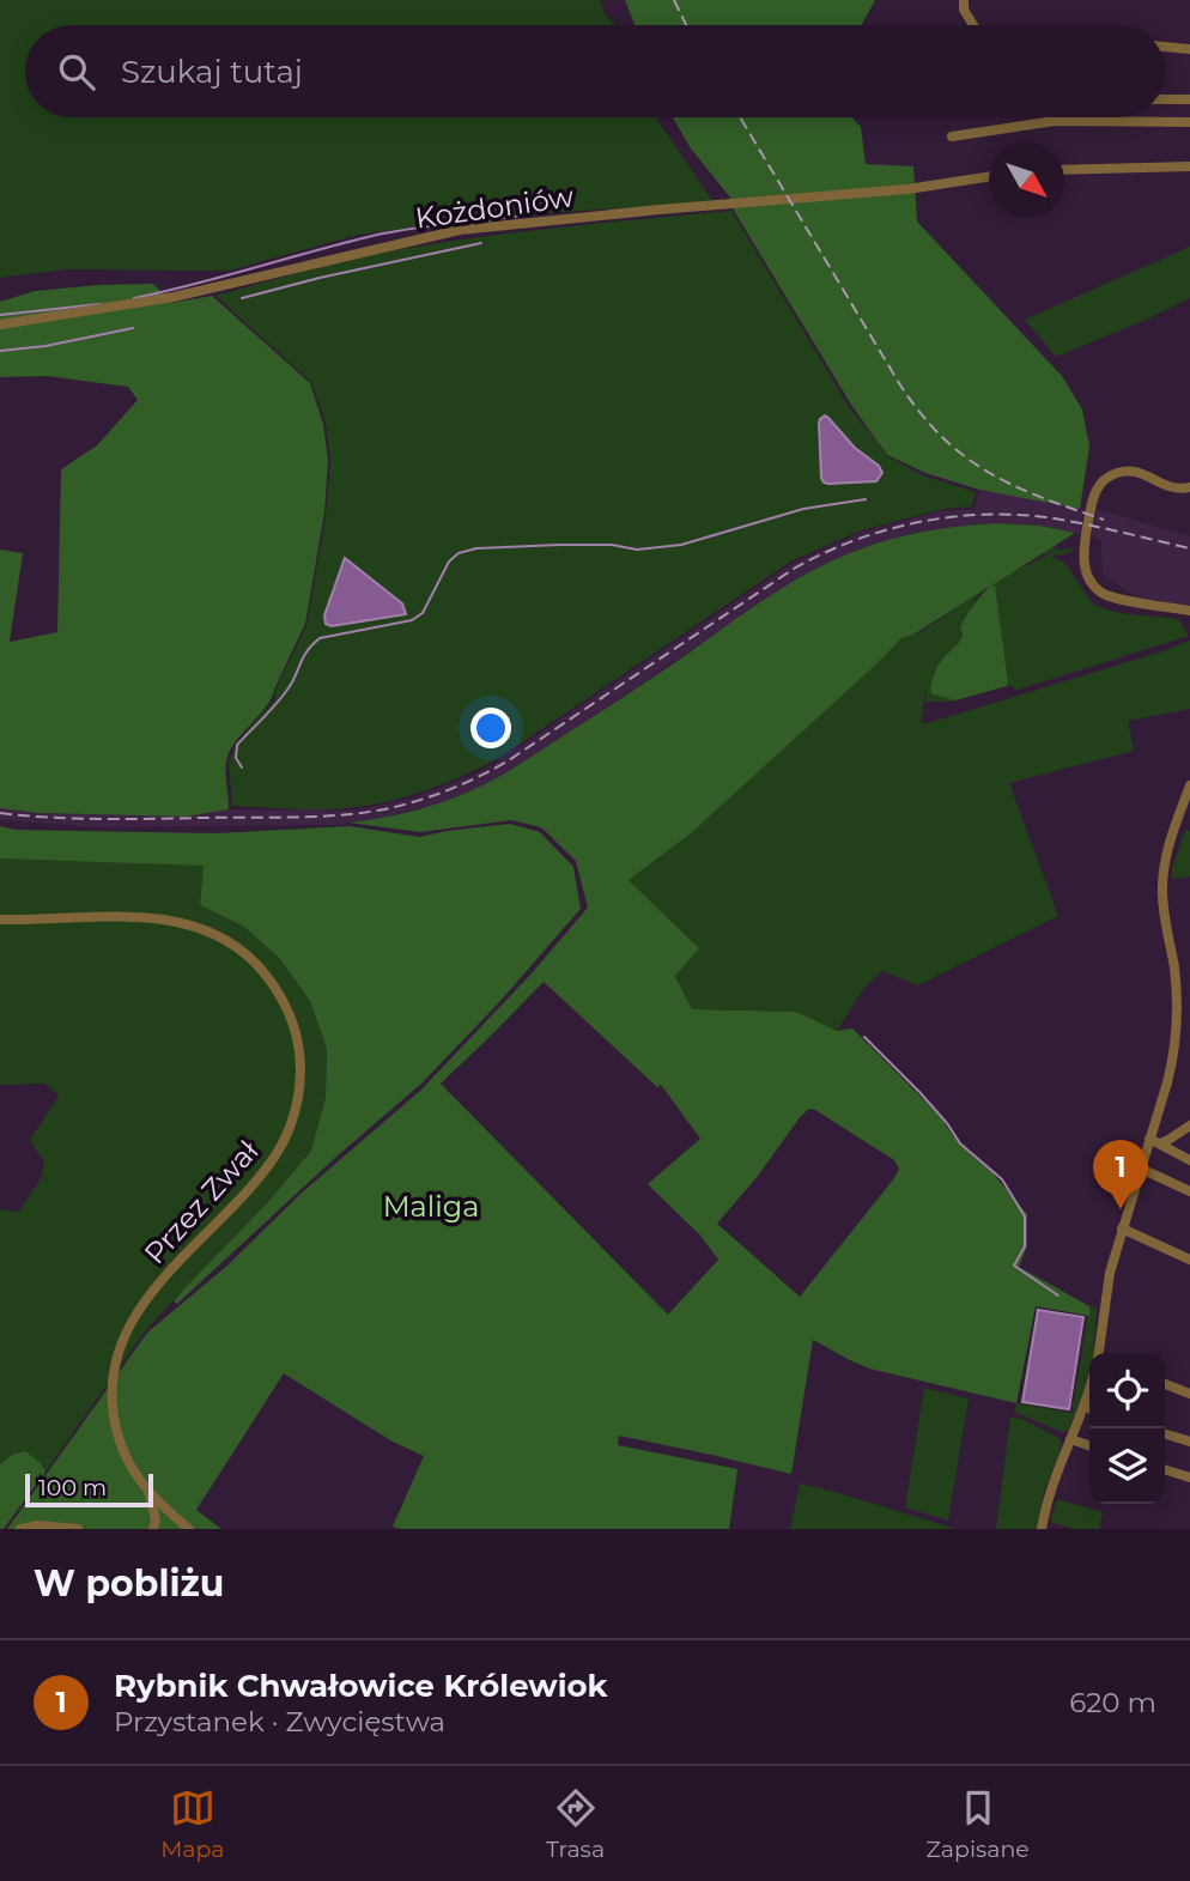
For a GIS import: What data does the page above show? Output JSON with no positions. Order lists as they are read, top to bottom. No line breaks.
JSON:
{"streets":{"street":["Kożdoniów","Przez Zwał"]},"parks":["Maliga"],"scale_bar":"100 m","north":"bottom right","page":{"search":"Szukaj tutaj","pins":"1","scale":"100 m","heading":"W pobliżu","list":[{"mark":"1","name":"Rybnik Chwałowice Królewiok","note":"Przystanek · Zwycięstwa","value":"620 m"}],"nav":["Mapa","Trasa","Zapisane"]}}
